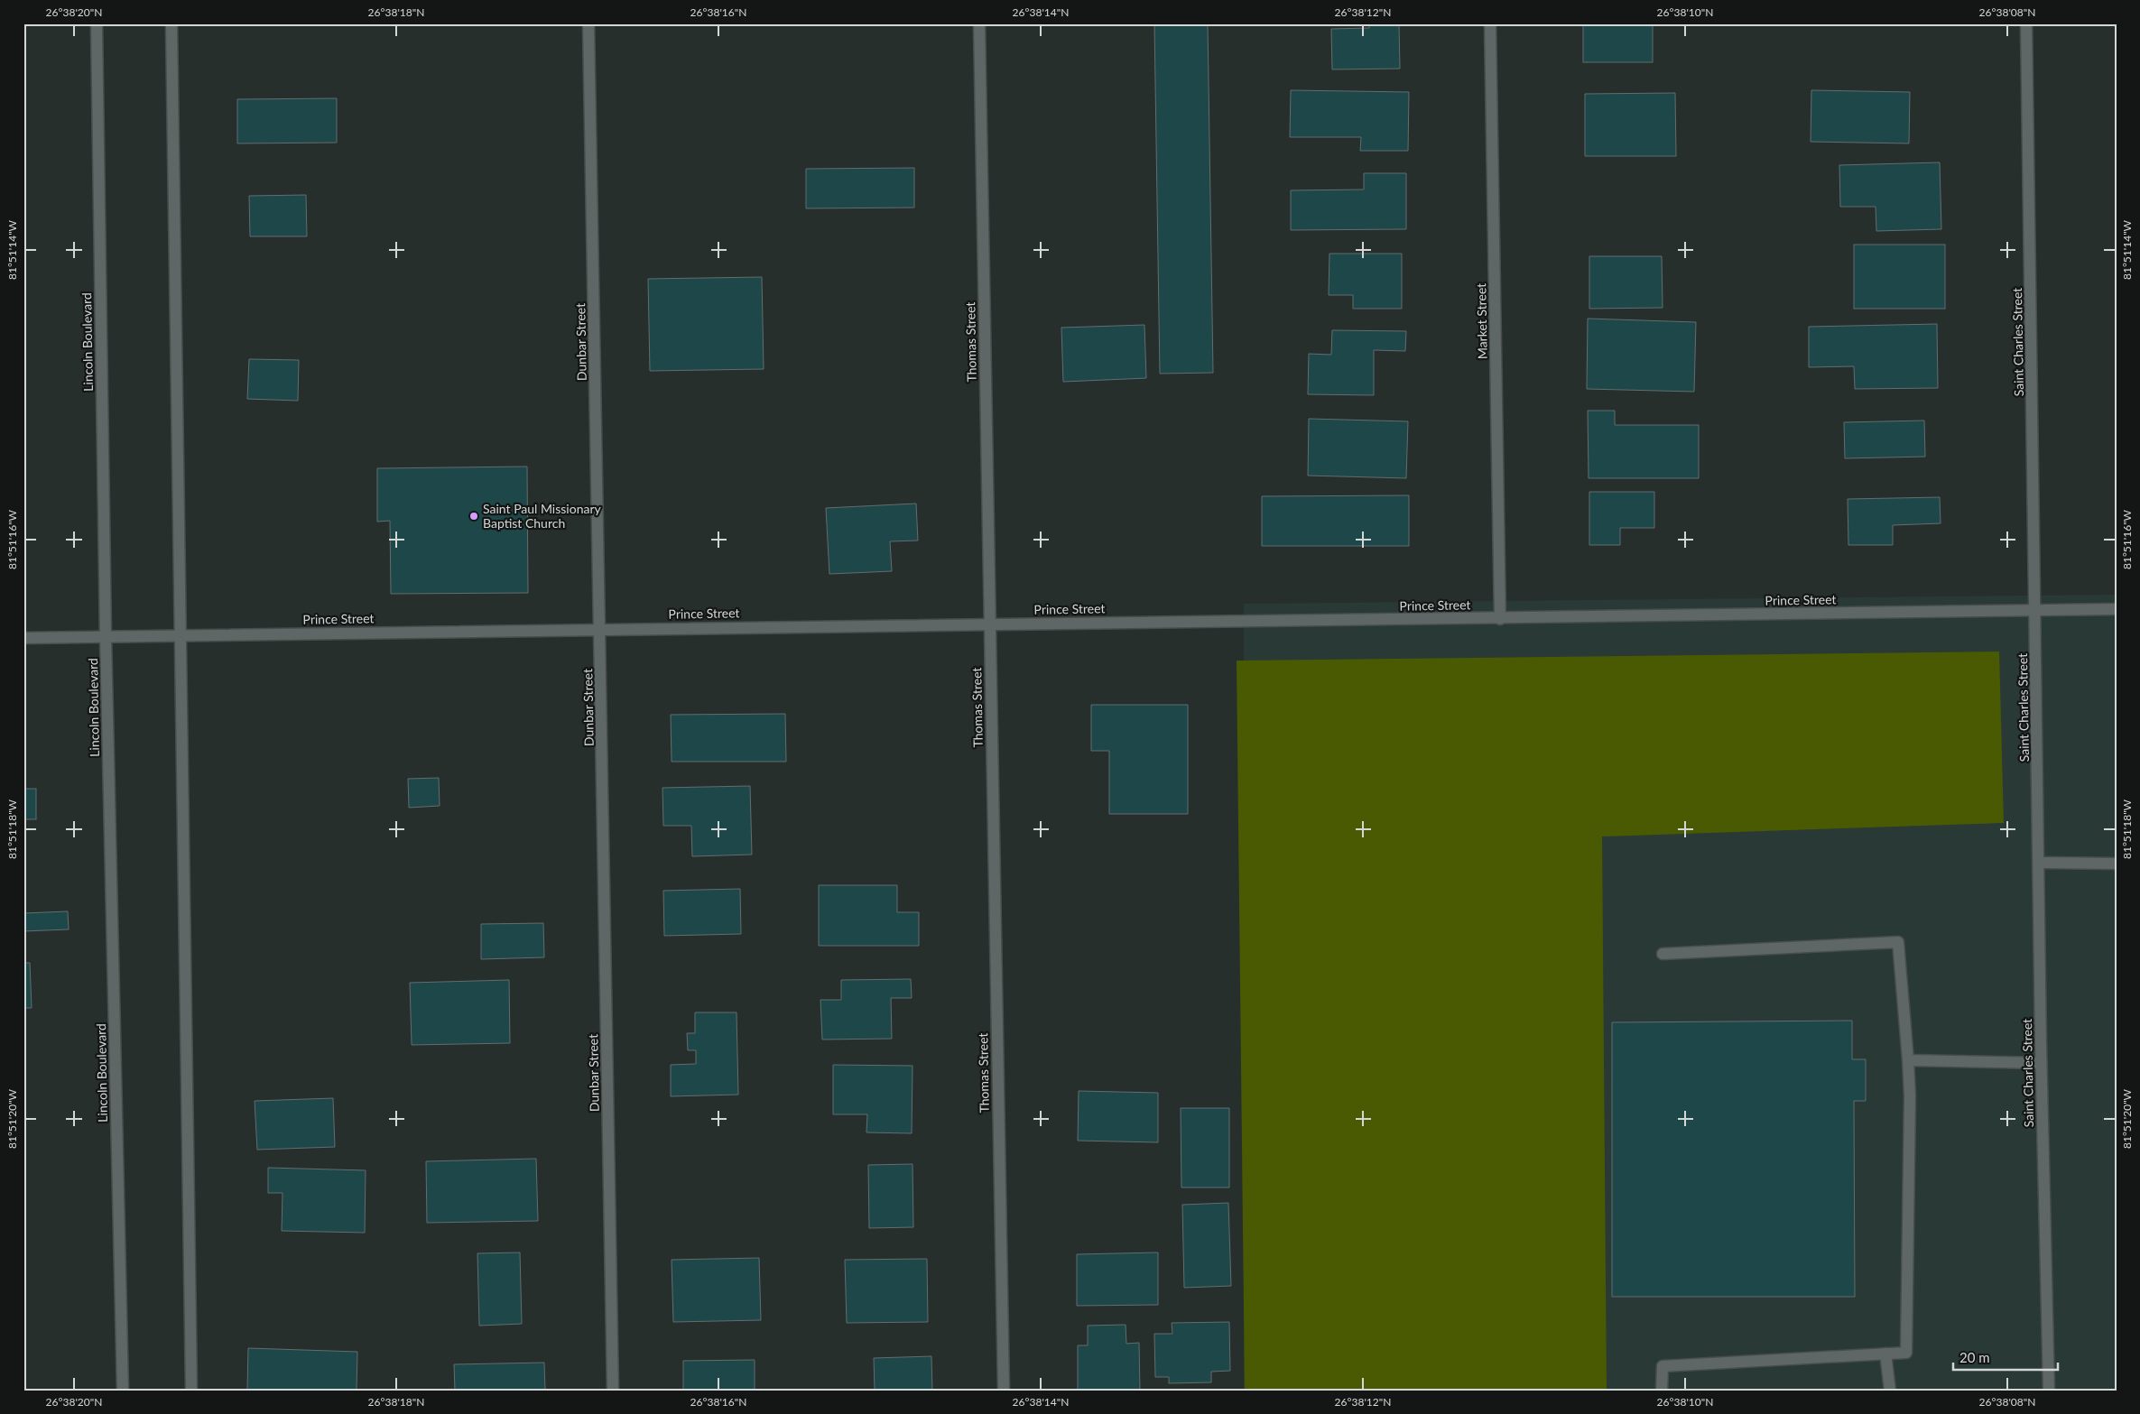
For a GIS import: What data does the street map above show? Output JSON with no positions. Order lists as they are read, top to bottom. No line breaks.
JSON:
{"streets":{"street":["Market Street","Lincoln Boulevard","Dunbar Street","Thomas Street","Saint Charles Street","Prince Street"]},"crossings":[["Market Street","Prince Street"],["Lincoln Boulevard","Prince Street"],["Dunbar Street","Prince Street"],["Thomas Street","Prince Street"],["Saint Charles Street","Prince Street"]],"places":["Saint Paul Missionary Baptist Church"],"scale_bar":"20 m","coordinates":["26°38'20\"N","26°38'18\"N","26°38'16\"N","26°38'14\"N","26°38'12\"N","26°38'10\"N","26°38'08\"N","81°51'14\"W","81°51'16\"W","81°51'18\"W","81°51'20\"W"]}
